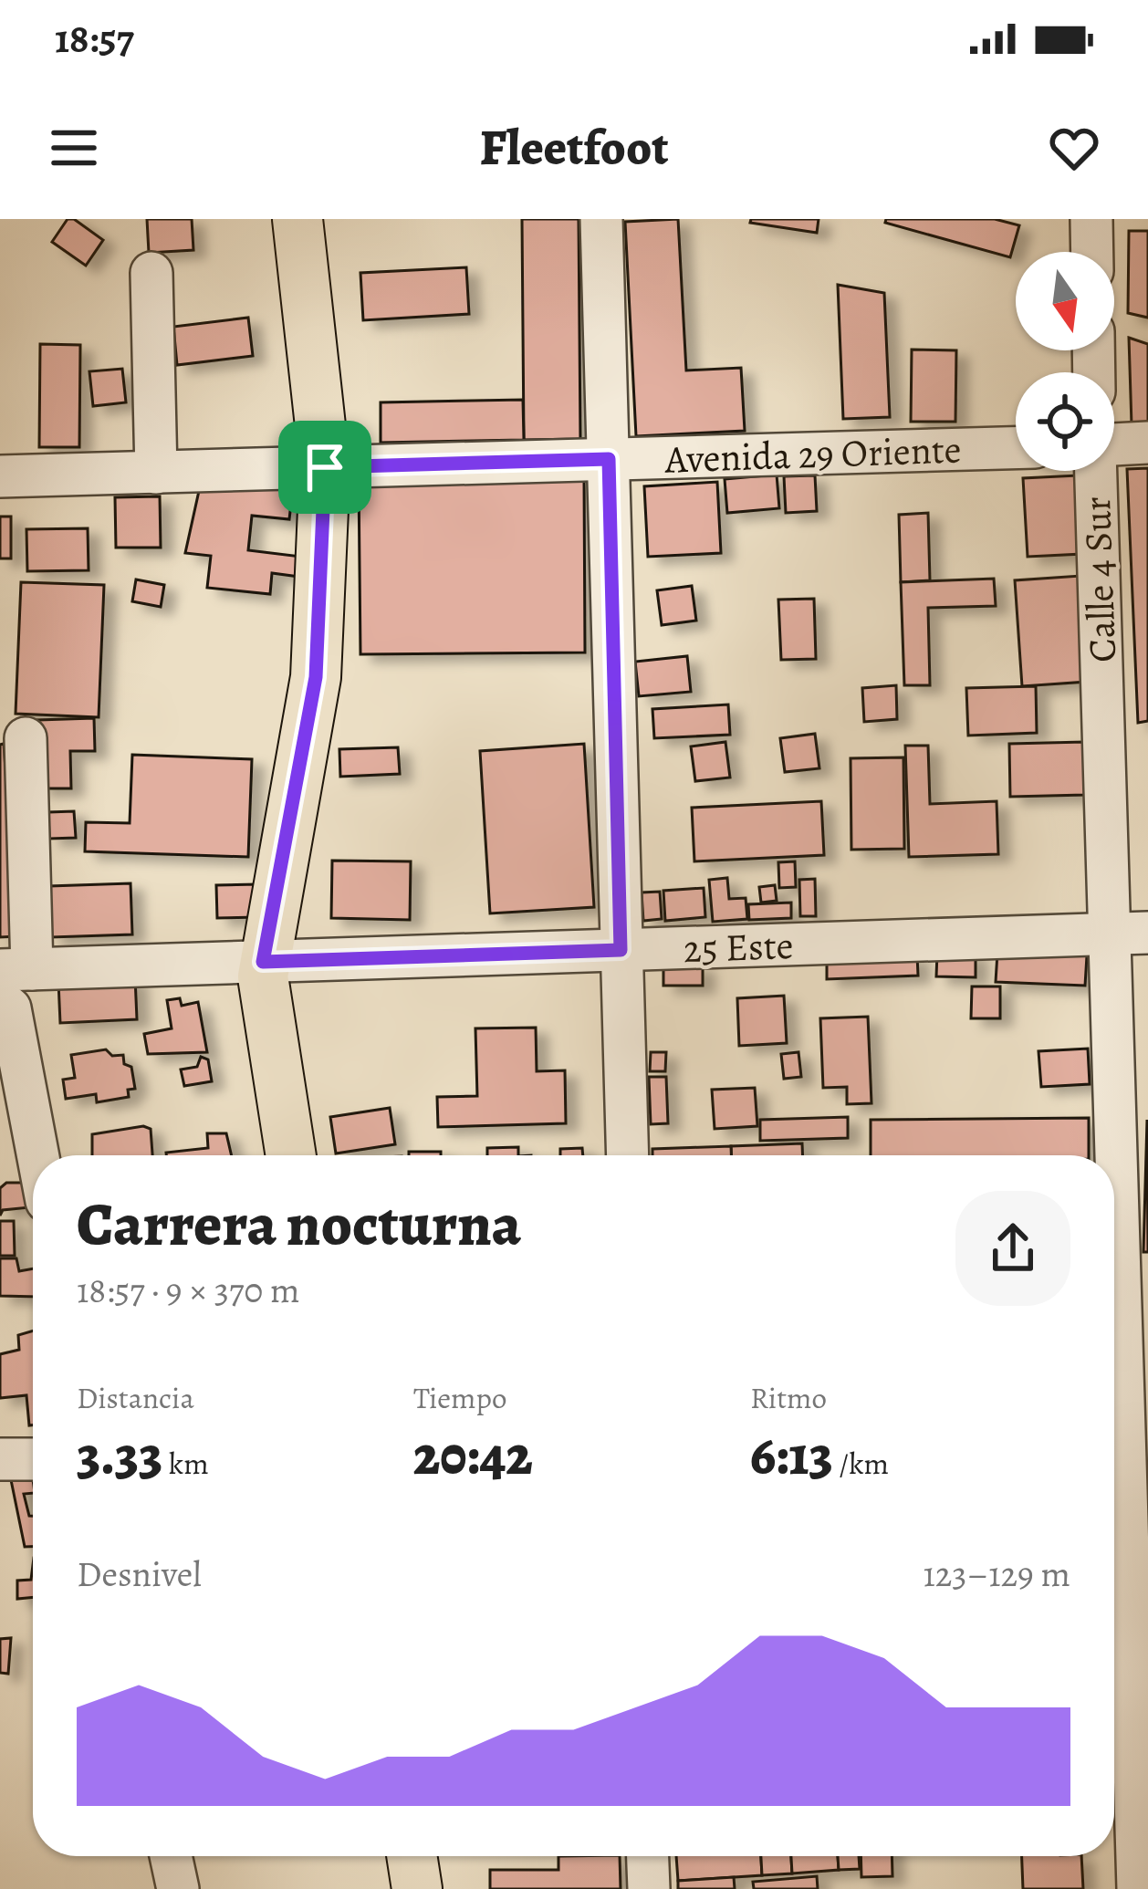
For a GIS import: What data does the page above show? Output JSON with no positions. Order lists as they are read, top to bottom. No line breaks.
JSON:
{"streets":{"street":["Avenida 29 Oriente","Calle 4 Sur","25 Este"]},"crossings":[["Calle 4 Sur","25 Este"]],"north":"bottom","page":{"status":"18:57","header":"Fleetfoot","heading":["Carrera nocturna","18:57 · 9 × 370 m"],"stats":[["Distancia","3.33 km"],["Tiempo","20:42"],["Ritmo","6:13 /km"]],"chart":["Desnivel","123–129 m"]}}
